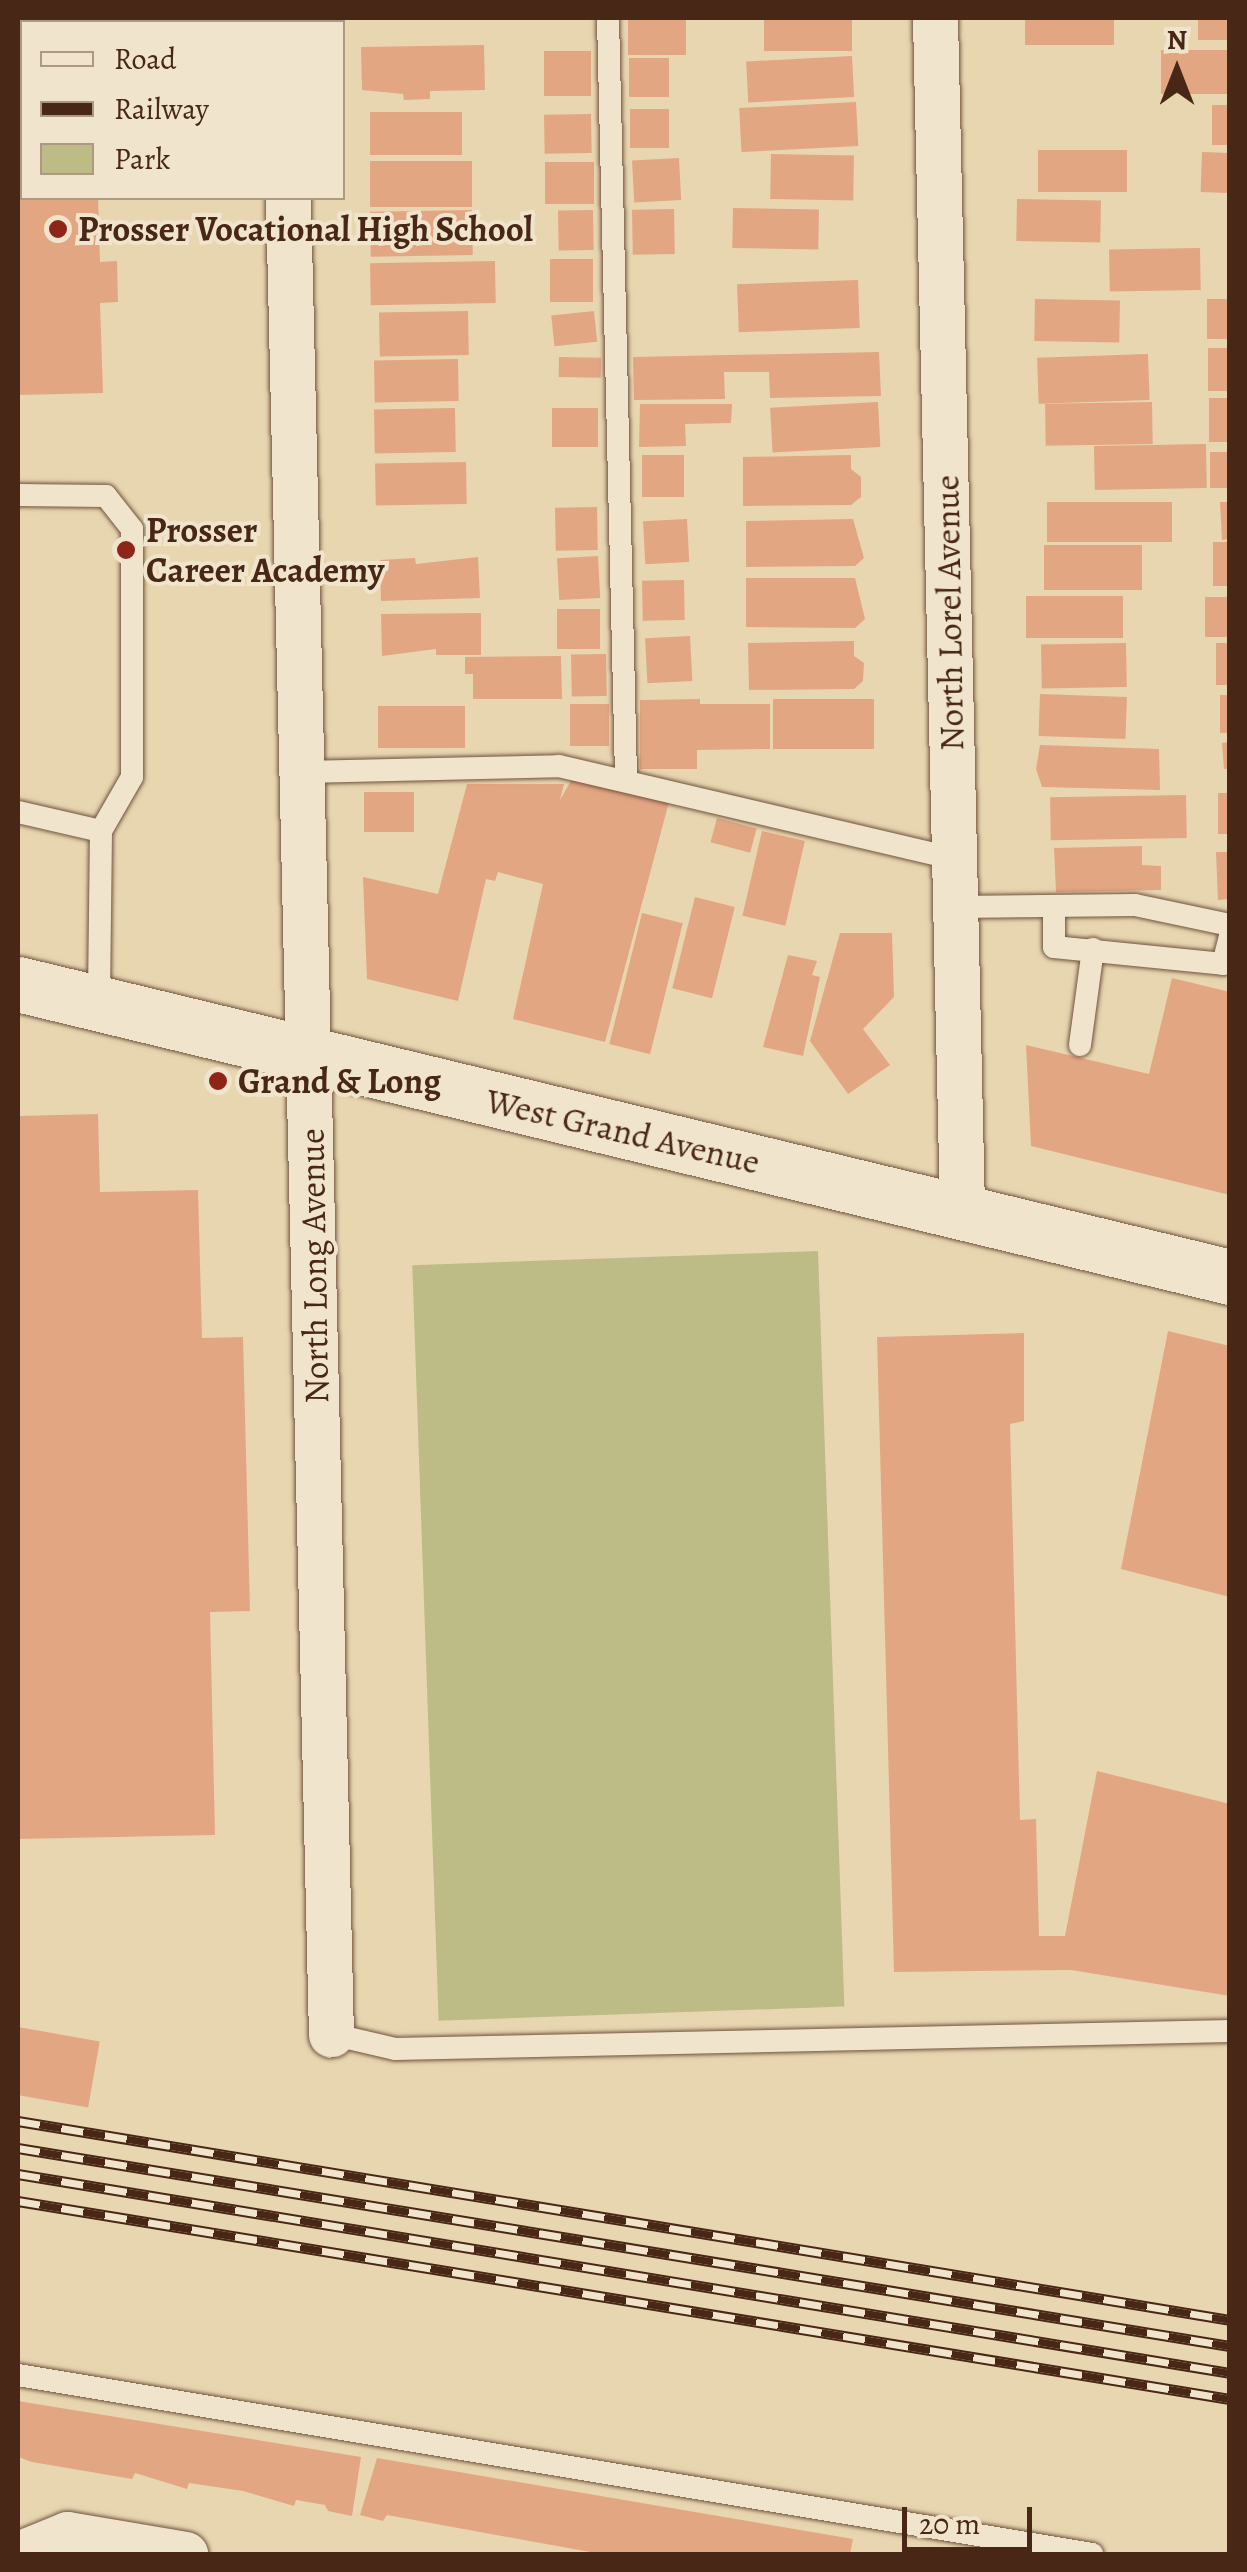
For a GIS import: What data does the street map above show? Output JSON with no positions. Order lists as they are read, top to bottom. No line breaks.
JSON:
{"streets":{"main road":["West Grand Avenue"],"street":["North Lorel Avenue","North Long Avenue"]},"crossings":[["North Lorel Avenue","West Grand Avenue"],["West Grand Avenue","North Long Avenue"]],"places":["Prosser Vocational High School","Prosser Career Academy","Grand & Long"],"legend":["Road","Railway","Park"],"scale_bar":"20 m","north":"top"}
